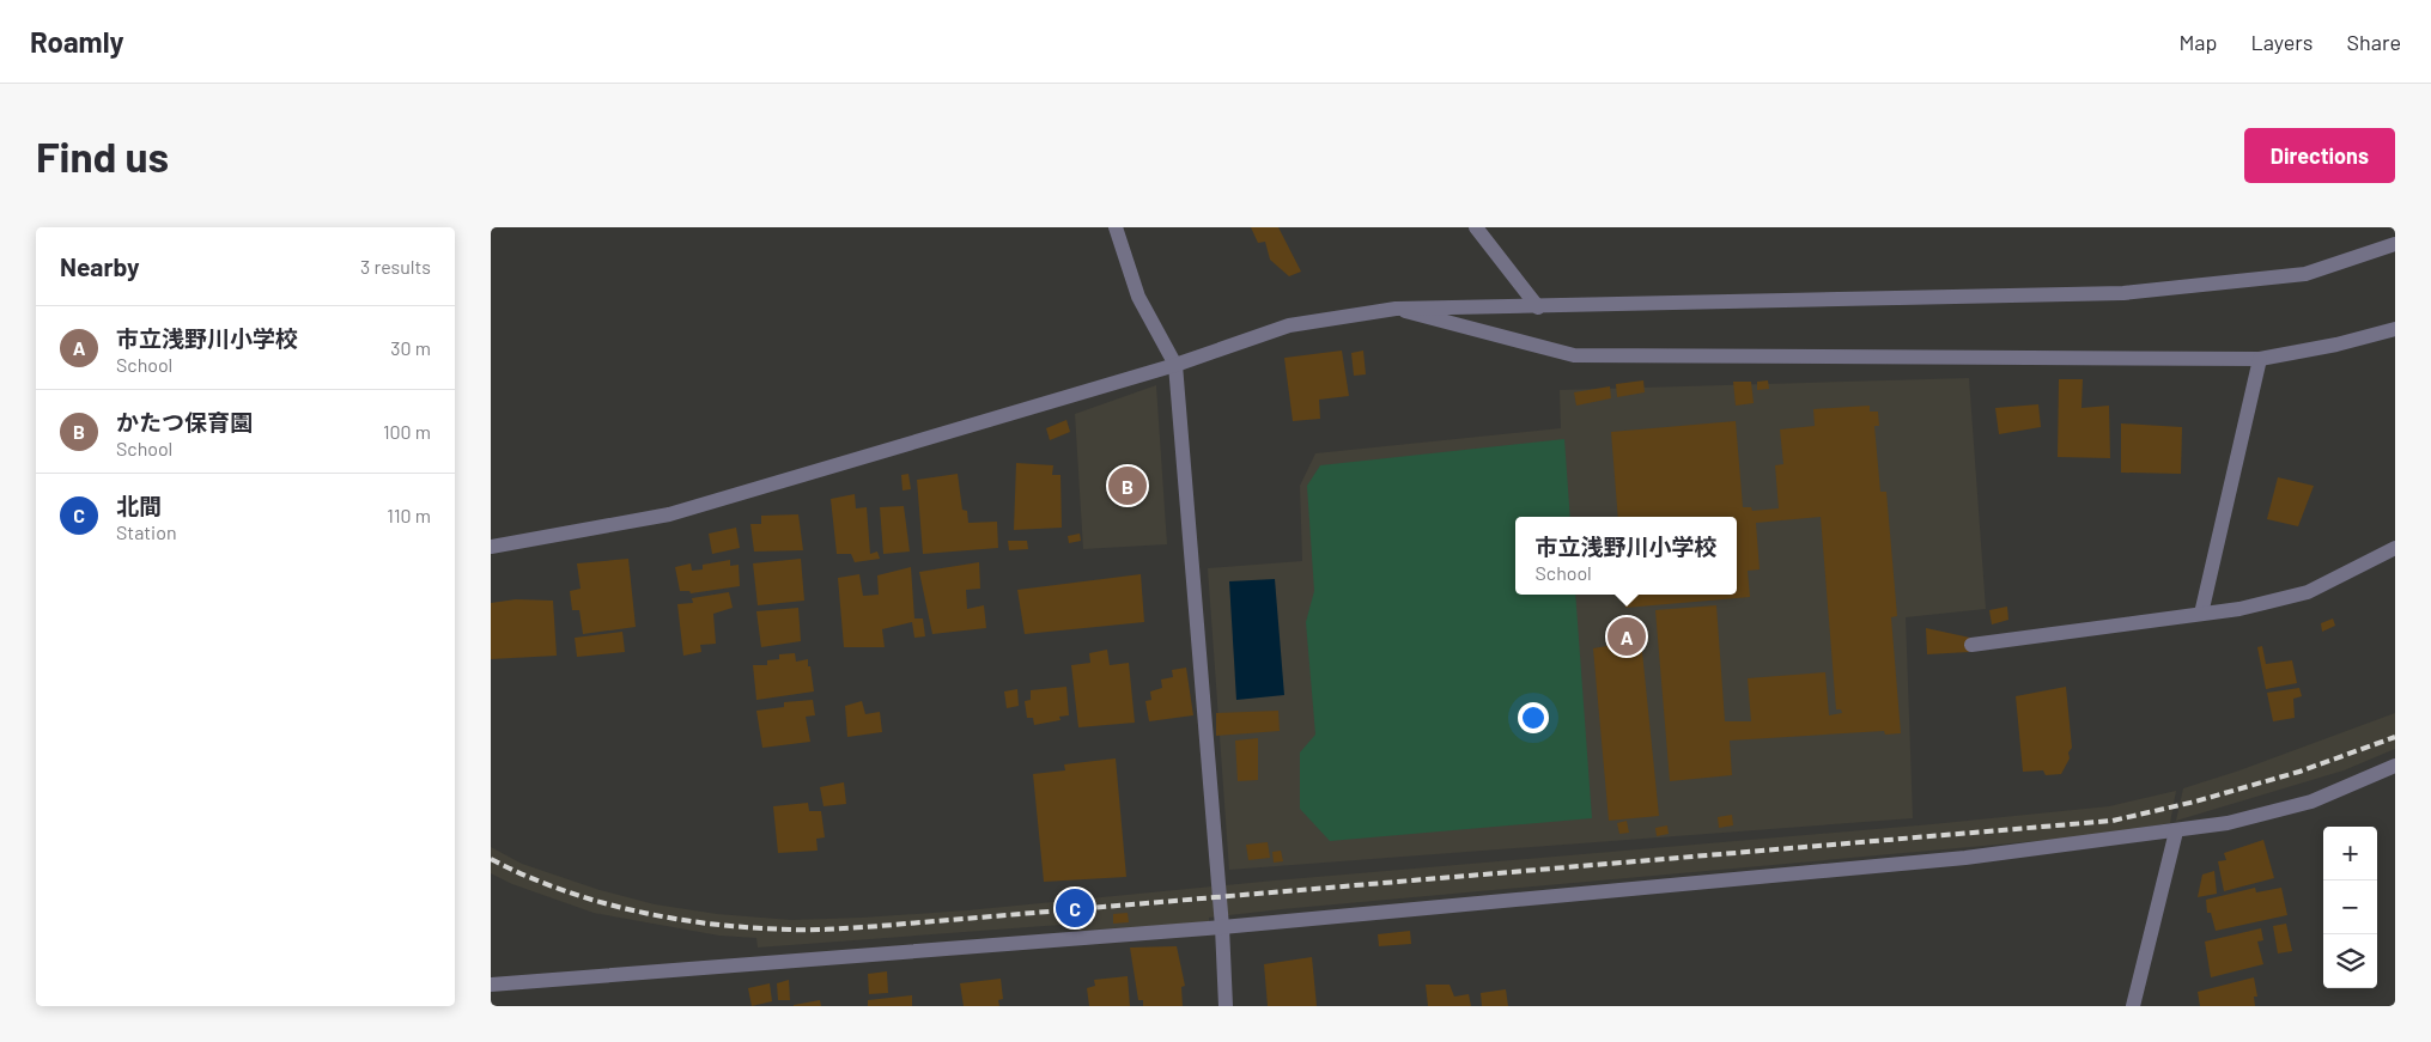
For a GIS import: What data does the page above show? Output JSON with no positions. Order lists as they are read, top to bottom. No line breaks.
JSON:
{"page":{"header":"Roamly","nav":["Map","Layers","Share"],"buttons":"Directions","title":"Find us","heading":["Nearby","3 results"],"list":[{"mark":"A","name":"市立浅野川小学校","note":"School","value":"30 m"},{"mark":"B","name":"かたつ保育園","note":"School","value":"100 m"},{"mark":"C","name":"北間","note":"Station","value":"110 m"}],"pins":["B","A","C"],"popup":["市立浅野川小学校","School"],"map_buttons":["+","−"]}}
